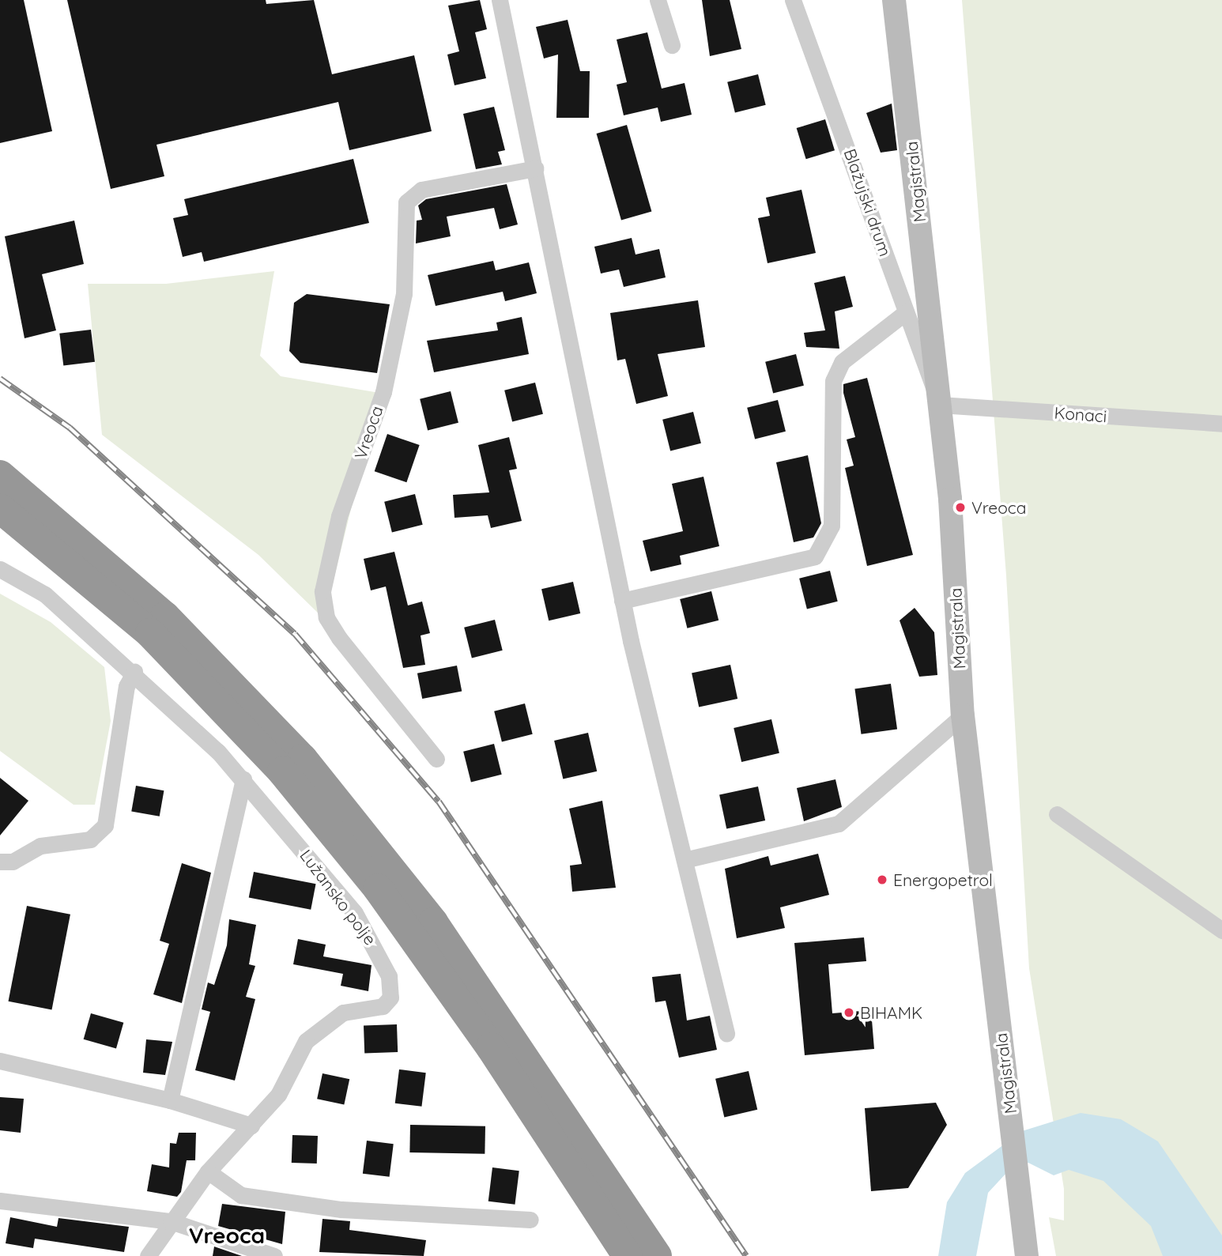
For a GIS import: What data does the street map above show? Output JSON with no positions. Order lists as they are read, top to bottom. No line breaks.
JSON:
{"streets":{"main road":["Magistrala"],"street":["Blažujski drum","Konaci","Vreoca","Lužansko polje"]},"crossings":[["Magistrala","Blažujski drum"],["Magistrala","Konaci"],["Blažujski drum","Konaci"]],"districts":["Vreoca"],"places":["Vreoca","Energopetrol","BIHAMK"]}
